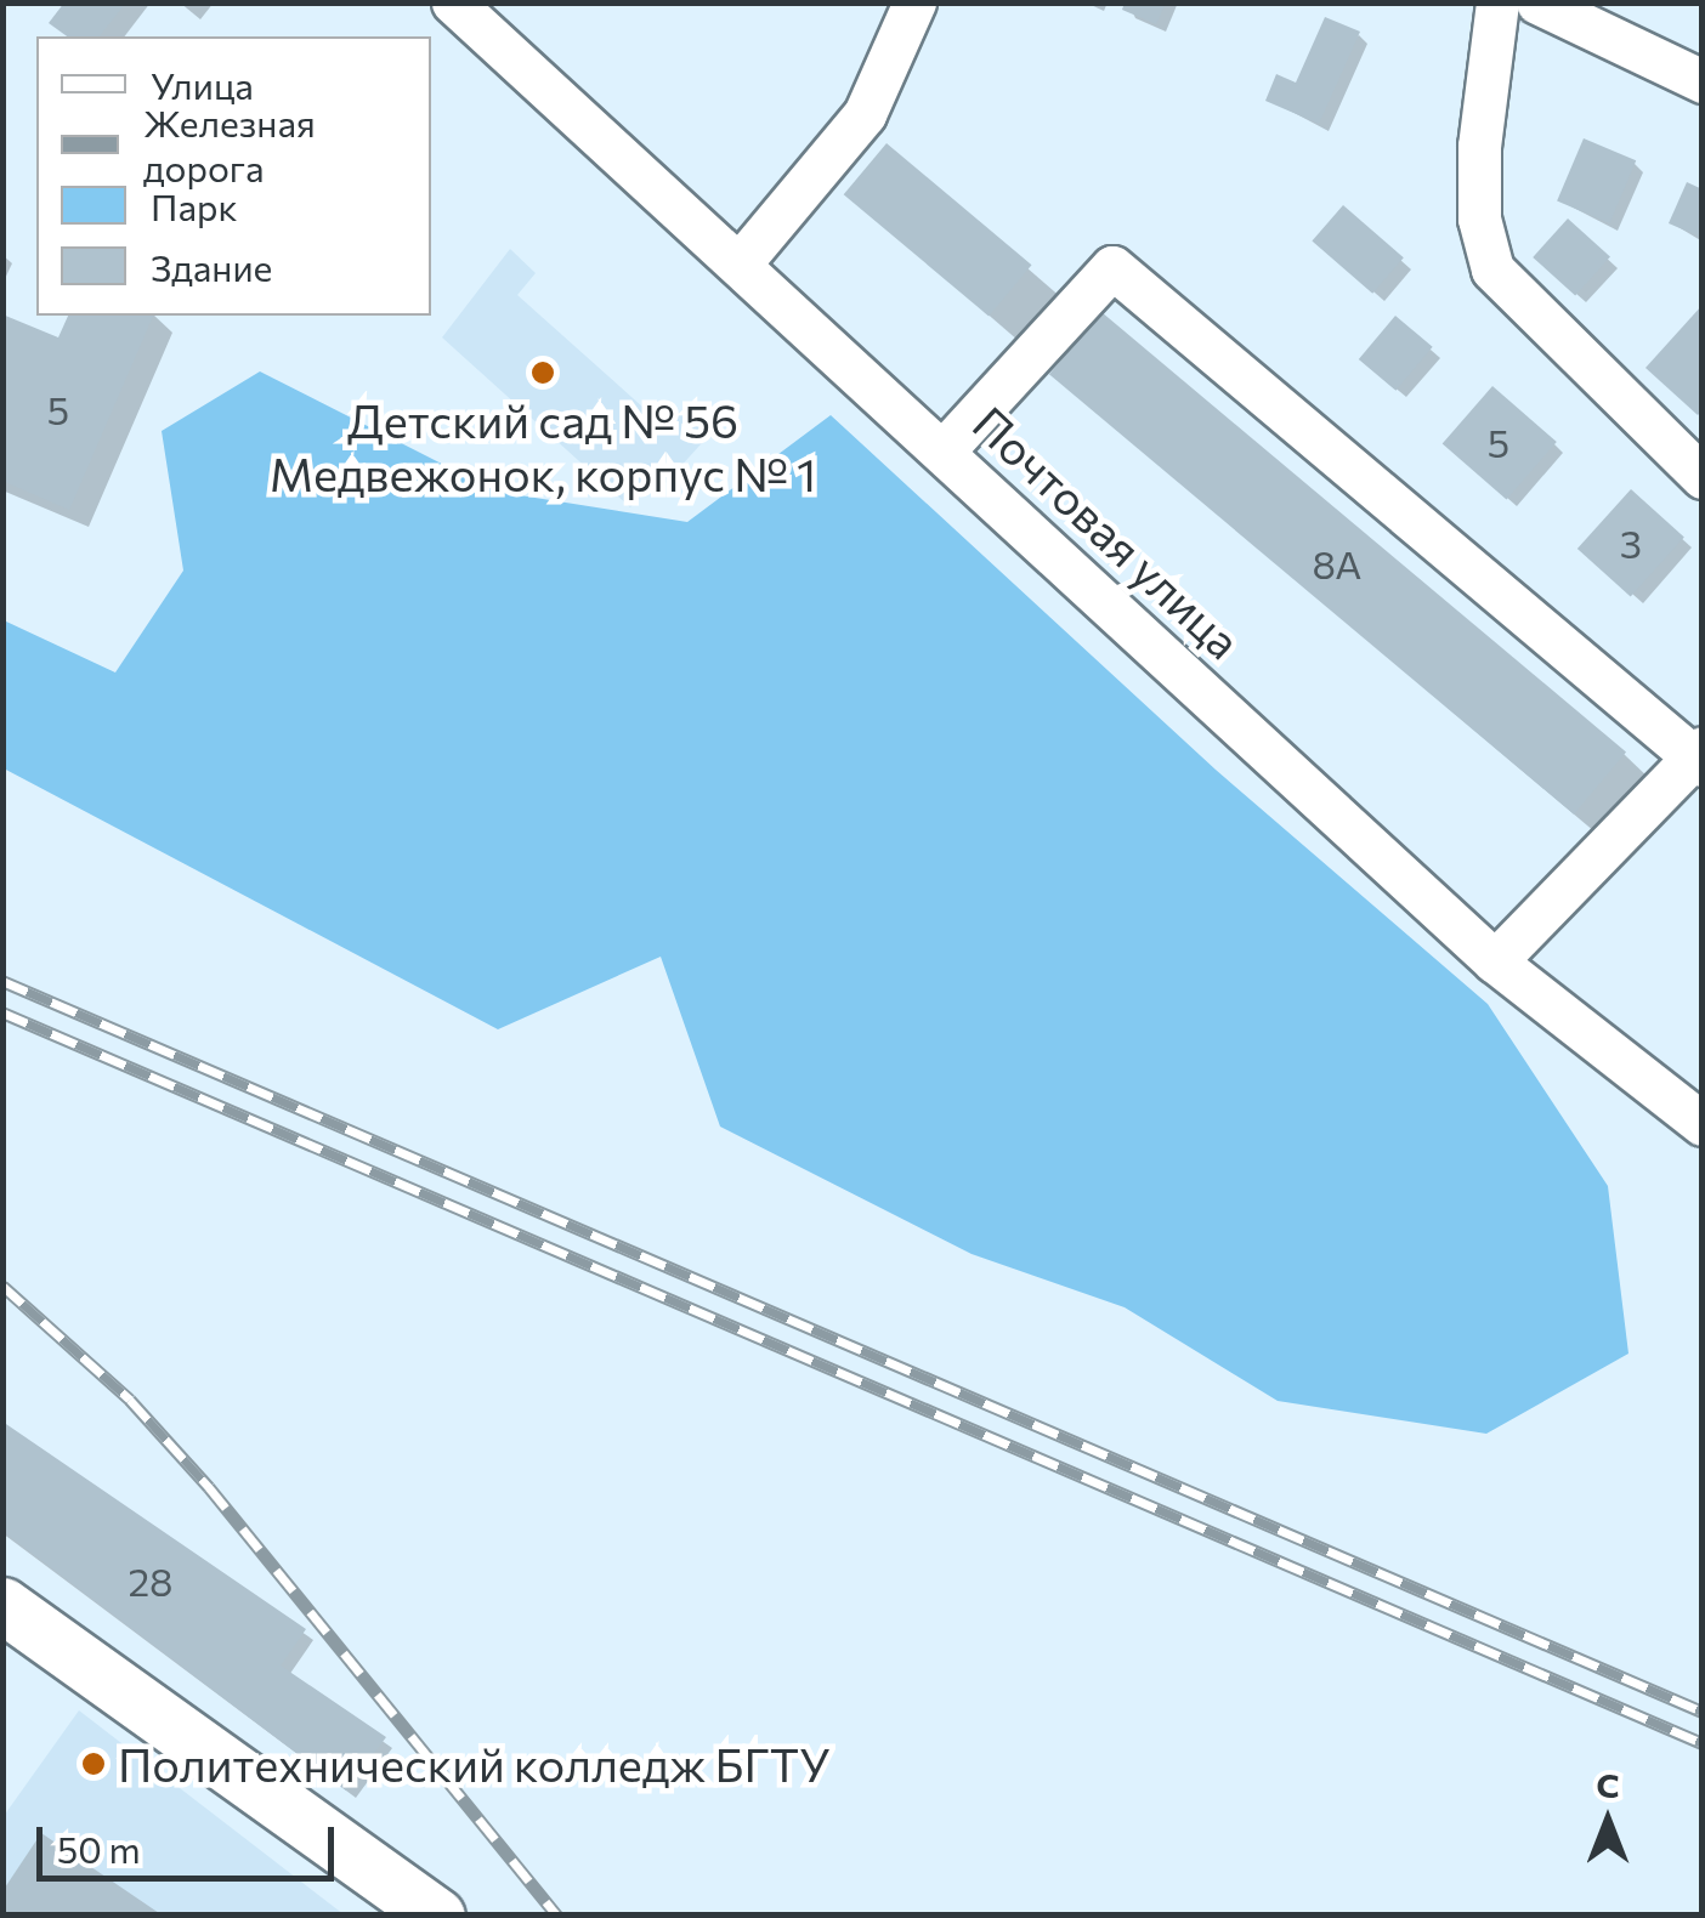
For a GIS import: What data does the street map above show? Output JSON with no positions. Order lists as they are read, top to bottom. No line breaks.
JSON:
{"streets":{"street":["Почтовая улица"]},"places":["Детский сад № 56 Медвежонок, корпус № 1","Политехнический колледж БГТУ"],"house_numbers":["5","5","3","8А","28"],"legend":["Улица","Железная дорога","Парк","Здание"],"scale_bar":"50 m","north":"top"}
